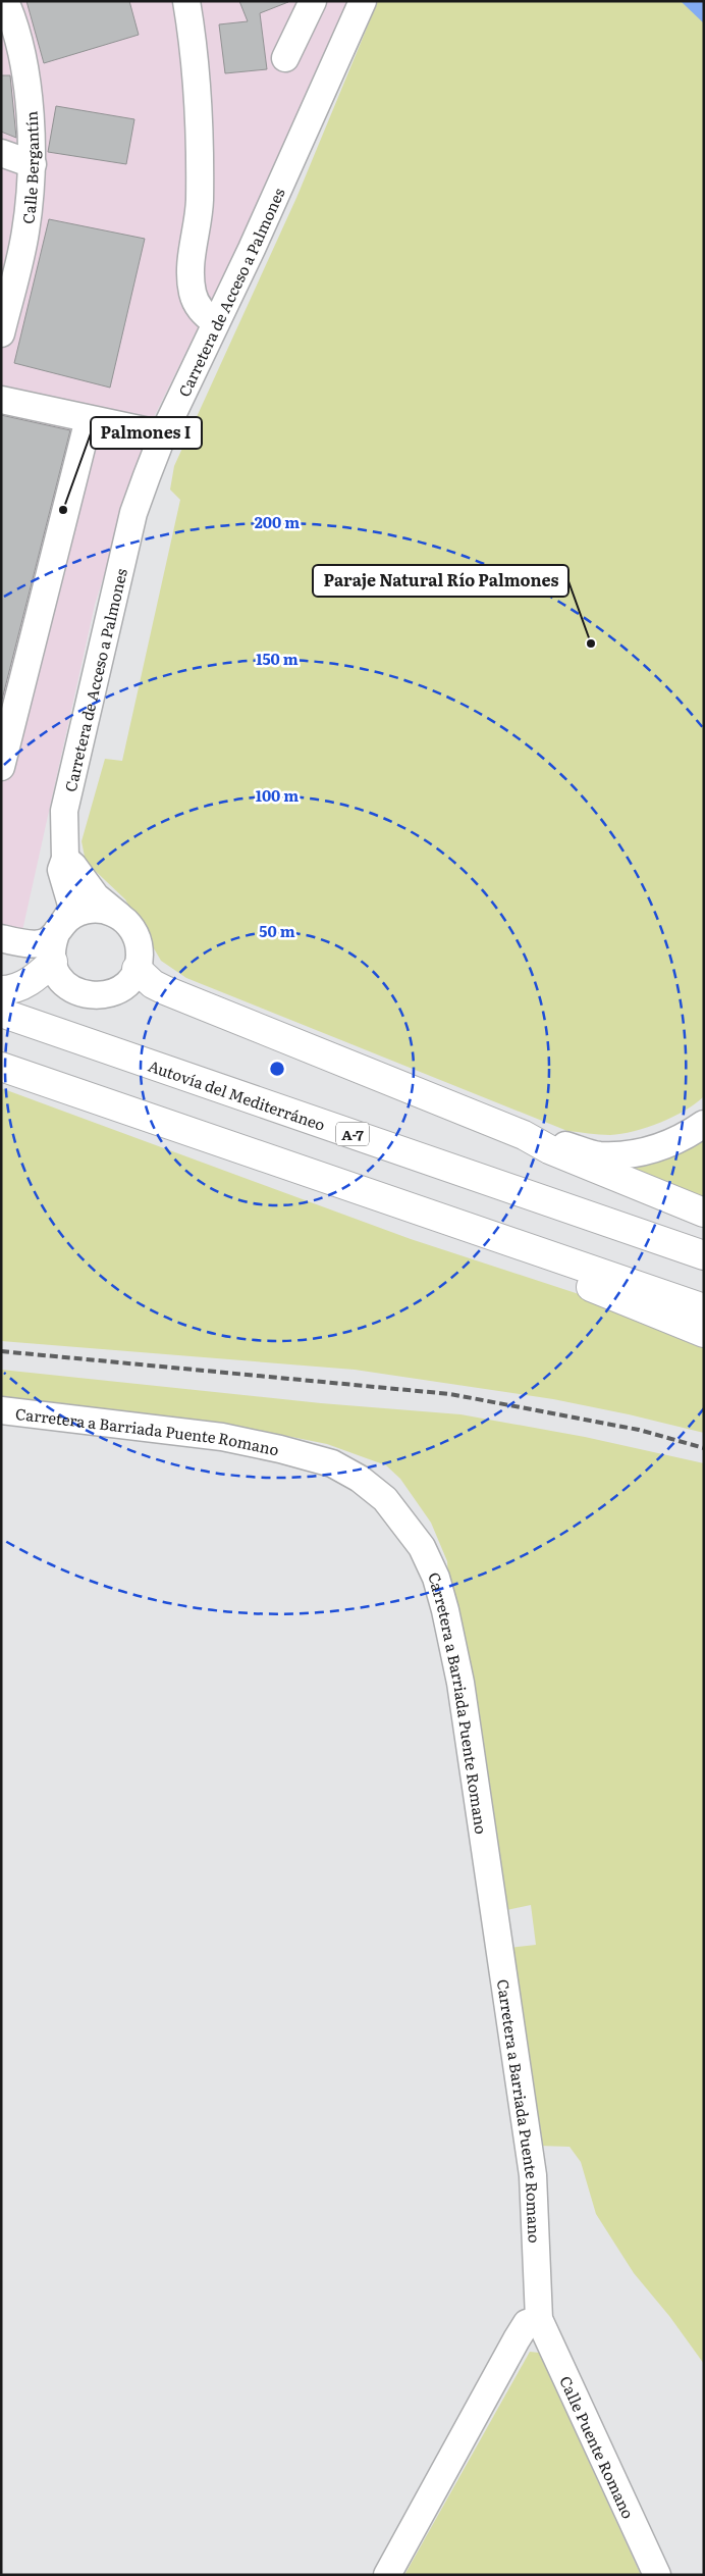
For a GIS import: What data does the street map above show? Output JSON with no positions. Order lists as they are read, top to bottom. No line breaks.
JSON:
{"streets":{"highway":["Autovía del Mediterráneo","A-7"],"street":["Calle Bergantín","Carretera de Acceso a Palmones","Carretera a Barriada Puente Romano","Calle Puente Romano"]},"crossings":[["Carretera a Barriada Puente Romano","Calle Puente Romano"]],"places":["Palmones I","Paraje Natural Río Palmones"],"rings":["200 m","150 m","100 m","50 m"]}
